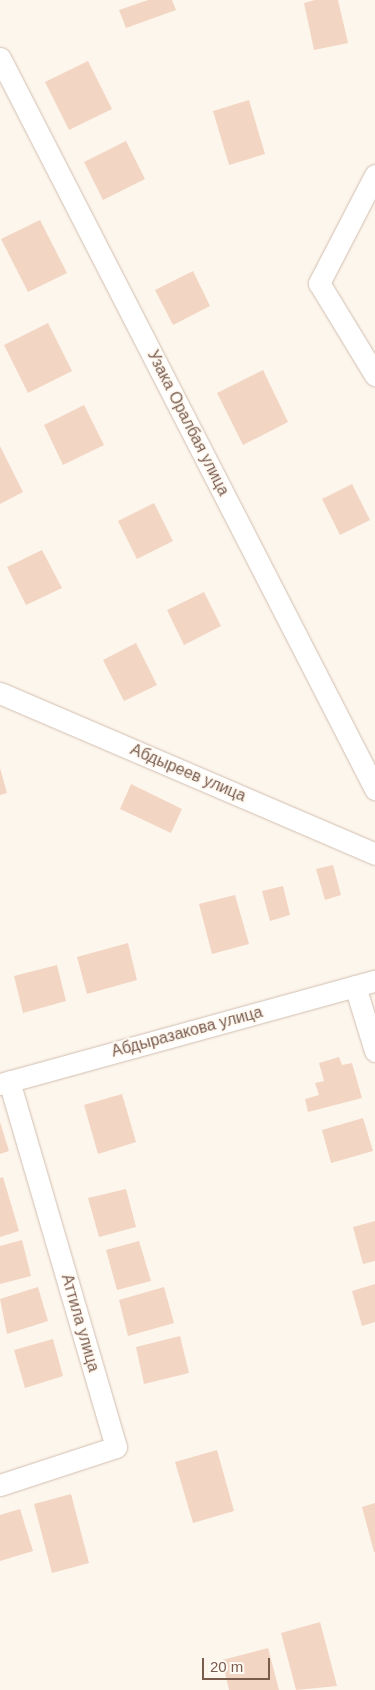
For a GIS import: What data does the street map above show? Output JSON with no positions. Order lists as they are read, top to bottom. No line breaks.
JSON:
{"streets":{"street":["Узака Оралбая улица","Абдыреев улица","Абдыразакова улица","Аттила улица"]},"crossings":[["Абдыразакова улица","Аттила улица"]],"scale_bar":"20 m"}
